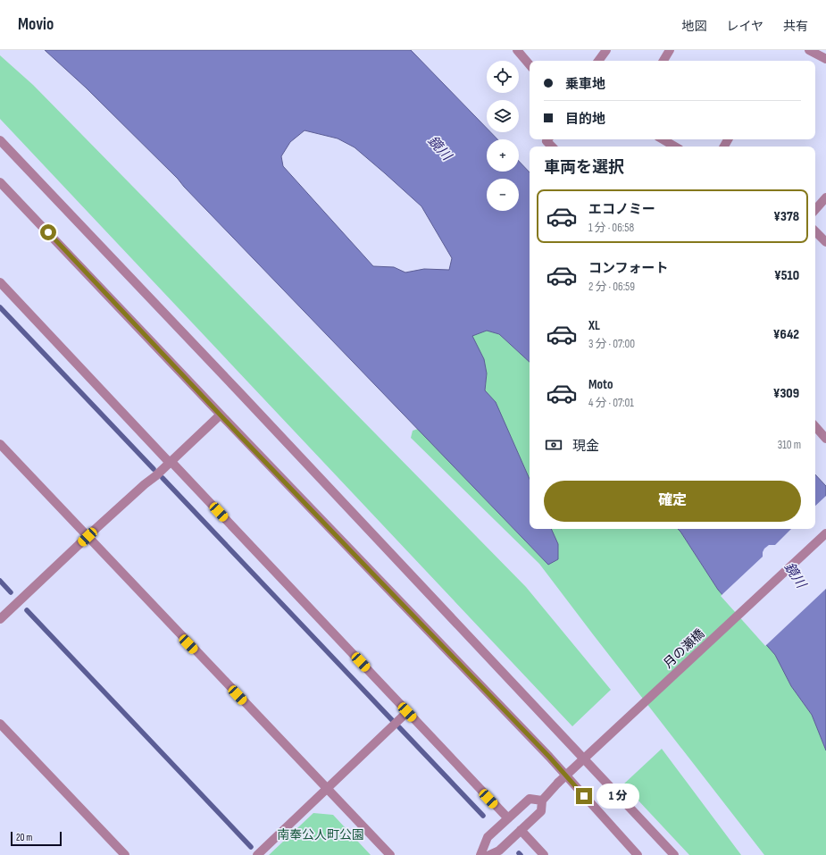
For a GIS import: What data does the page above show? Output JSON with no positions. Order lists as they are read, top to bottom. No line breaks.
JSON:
{"streets":{"street":["月の瀬橋"]},"water":["鏡川"],"parks":["南奉公人町公園"],"scale_bar":"20 m","page":{"header":"Movio","nav":["地図","レイヤ","共有"],"map_buttons":["+","−"],"banner":["乗車地","目的地"],"heading":"車両を選択","list":[{"name":"エコノミー","note":"1 分 · 06:58","value":"¥378"},{"name":"コンフォート","note":"2 分 · 06:59","value":"¥510"},{"name":"XL","note":"3 分 · 07:00","value":"¥642"},{"name":"Moto","note":"4 分 · 07:01","value":"¥309"}],"pay":["現金","310 m"],"buttons":"確定","bubble":"1 分","scale":"20 m"}}
